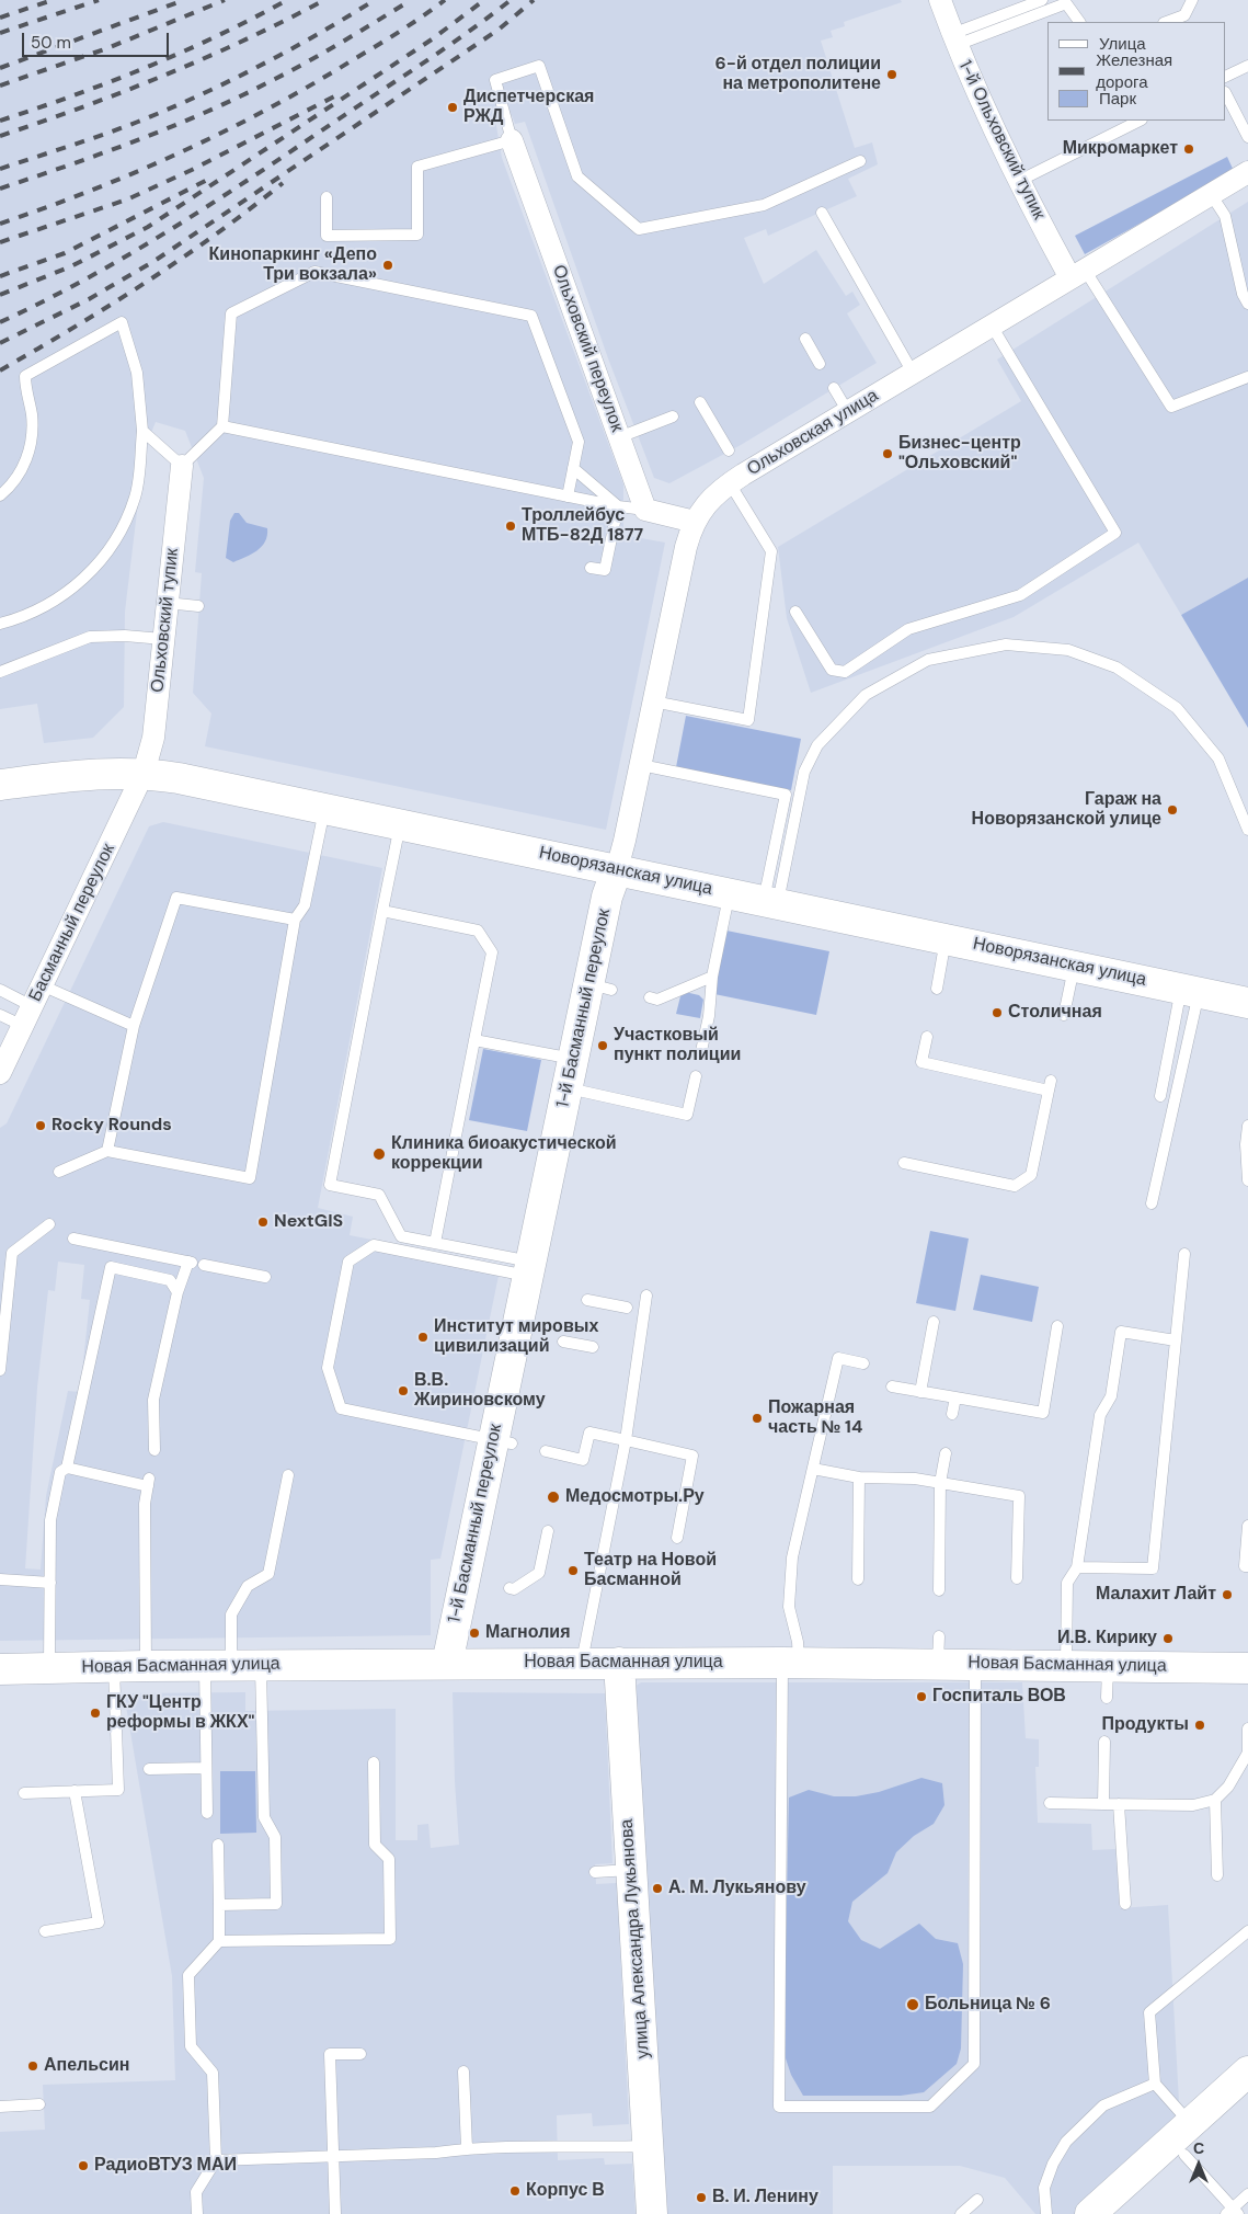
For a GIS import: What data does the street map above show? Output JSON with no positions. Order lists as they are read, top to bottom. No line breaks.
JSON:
{"streets":{"street":["1-й Ольховский тупик","Ольховский переулок","Ольховская улица","Ольховский тупик","Новорязанская улица","Басманный переулок","1-й Басманный переулок","Новая Басманная улица","улица Александра Лукьянова"]},"crossings":[["1-й Ольховский тупик","Ольховская улица"],["Ольховская улица","Новорязанская улица"],["Ольховская улица","1-й Басманный переулок"],["Ольховский тупик","Новорязанская улица"],["Ольховский тупик","Басманный переулок"],["Новорязанская улица","Басманный переулок"],["Новорязанская улица","1-й Басманный переулок"],["1-й Басманный переулок","Новая Басманная улица"],["Новая Басманная улица","улица Александра Лукьянова"]],"places":["6-й отдел полиции на метрополитене","Диспетчерская РЖД","Микромаркет","Кинопаркинг «Депо Три вокзала»","Бизнес-центр \"Ольховский\"","Троллейбус МТБ-82Д 1877","Гараж на Новорязанской улице","Столичная","Участковый пункт полиции","Rocky Rounds","Клиника биоакустической коррекции","NextGIS","Институт мировых цивилизаций","В.В. Жириновскому","Пожарная часть № 14","Медосмотры.Ру","Театр на Новой Басманной","Малахит Лайт","Магнолия","И.В. Кирику","Госпиталь ВОВ","ГКУ \"Центр реформы в ЖКХ\"","Продукты","А. М. Лукьянову","Больница № 6","Апельсин","РадиоВТУЗ МАИ","Корпус В","В. И. Ленину"],"legend":["Улица","Железная дорога","Парк"],"scale_bar":"50 m","north":"top"}
